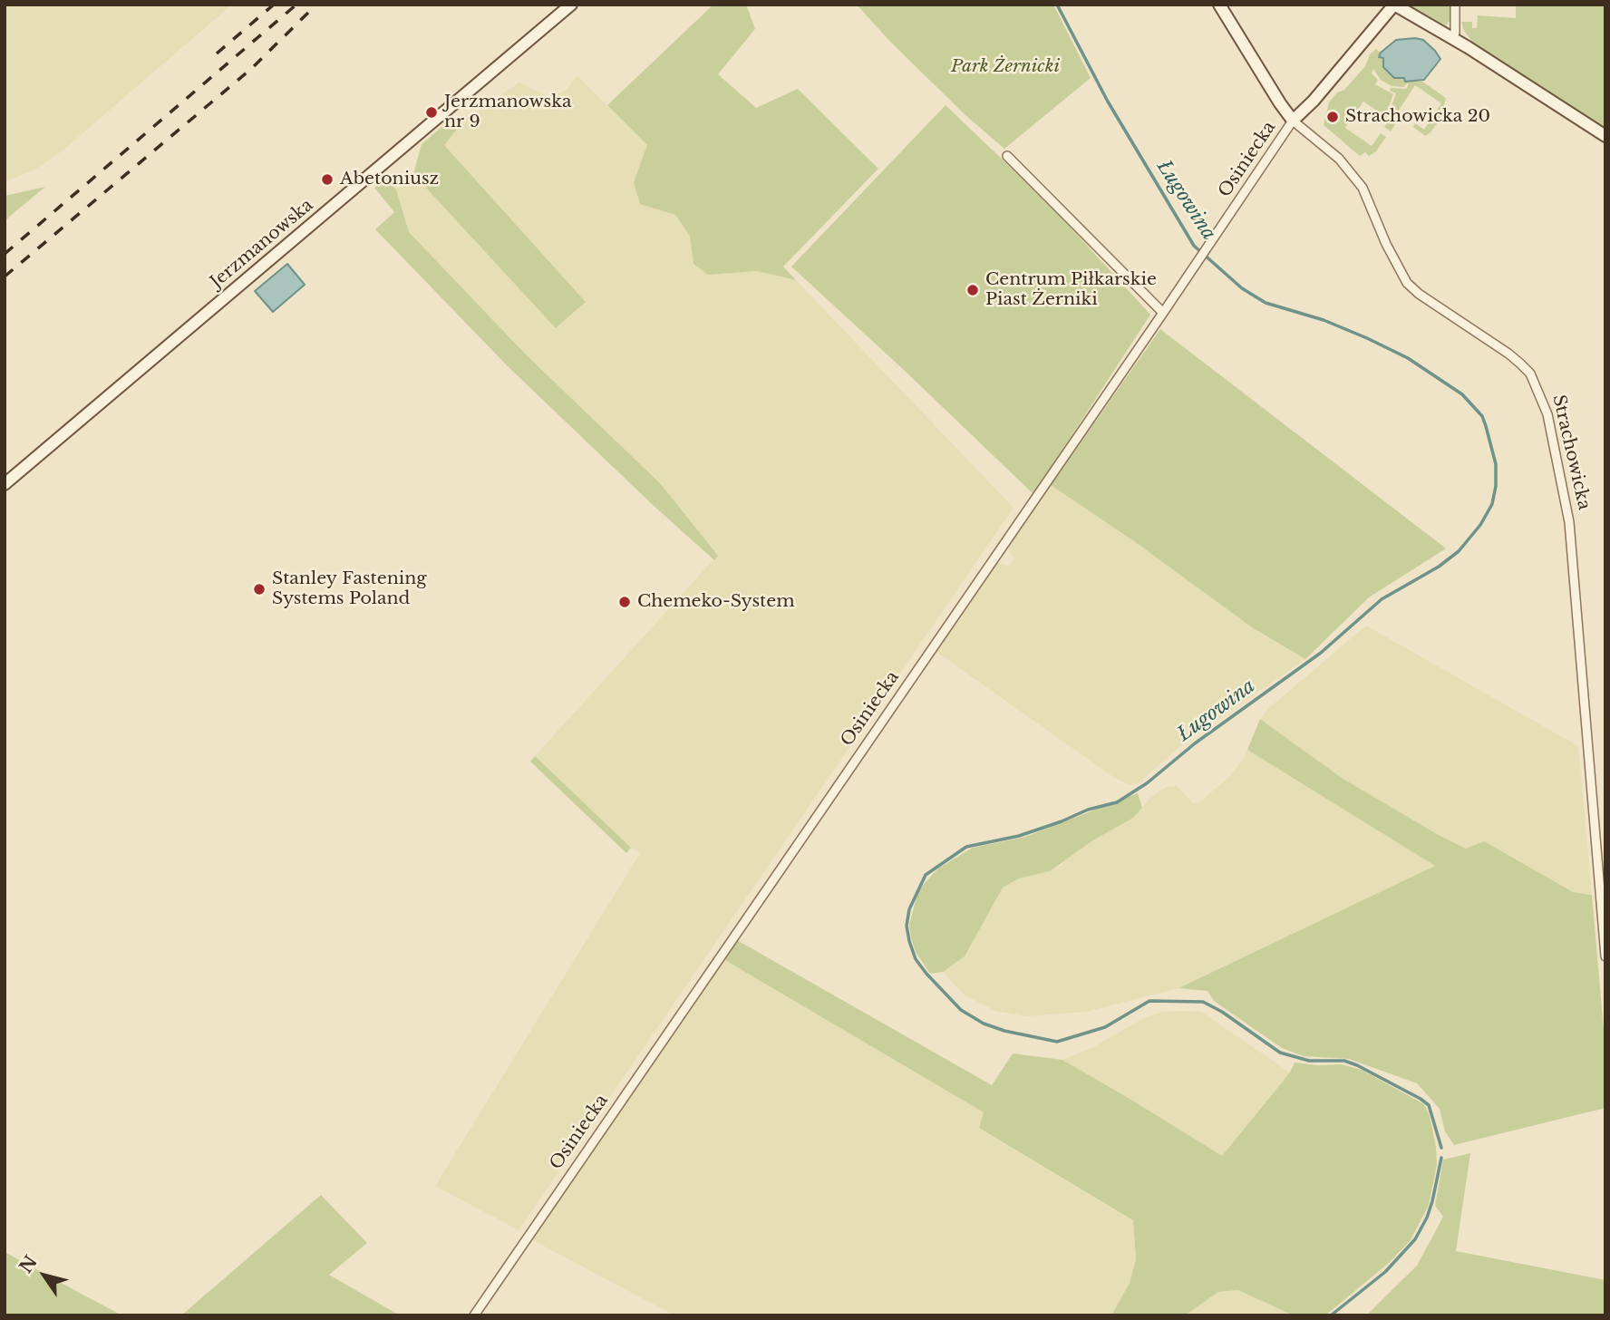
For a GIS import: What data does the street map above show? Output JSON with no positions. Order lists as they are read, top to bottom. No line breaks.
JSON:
{"streets":{"street":["Osiniecka","Jerzmanowska","Strachowicka"]},"crossings":[["Osiniecka","Strachowicka"]],"water":["Ługowina"],"parks":["Park Żernicki"],"places":["Jerzmanowska nr 9","Strachowicka 20","Abetoniusz","Centrum Piłkarskie Piast Żerniki","Stanley Fastening Systems Poland","Chemeko-System"],"north":"top left"}
